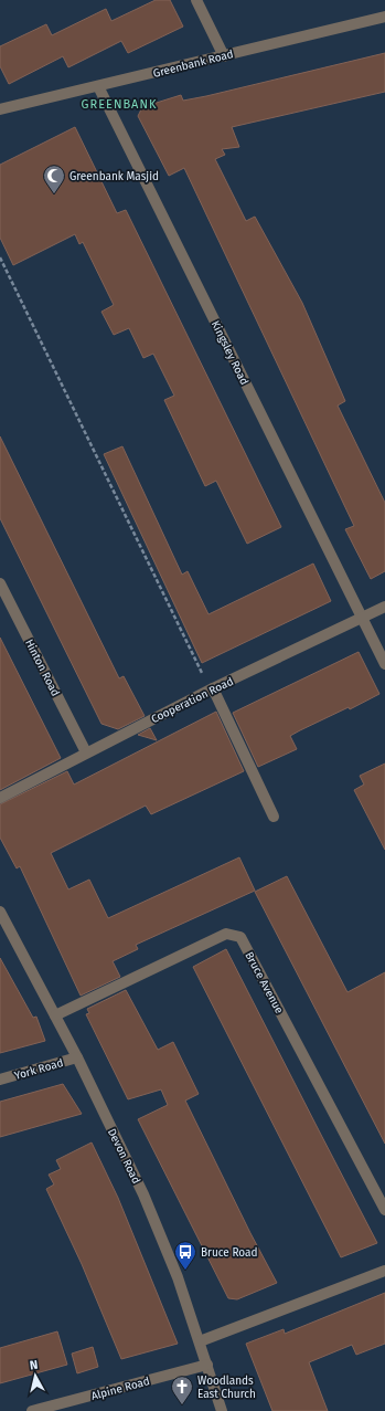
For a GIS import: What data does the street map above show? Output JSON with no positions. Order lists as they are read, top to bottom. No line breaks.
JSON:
{"streets":{"street":["Greenbank Road","Kingsley Road","Hinton Road","Cooperation Road","Bruce Avenue","York Road","Devon Road","Alpine Road"]},"crossings":[["Greenbank Road","Kingsley Road"],["Kingsley Road","Cooperation Road"],["Hinton Road","Cooperation Road"],["Bruce Avenue","Devon Road"],["York Road","Devon Road"],["Devon Road","Alpine Road"]],"districts":["GREENBANK"],"places":{"mosque":["Greenbank Masjid"],"bus stop":["Bruce Road"],"church":["Woodlands East Church"]},"north":"top"}
